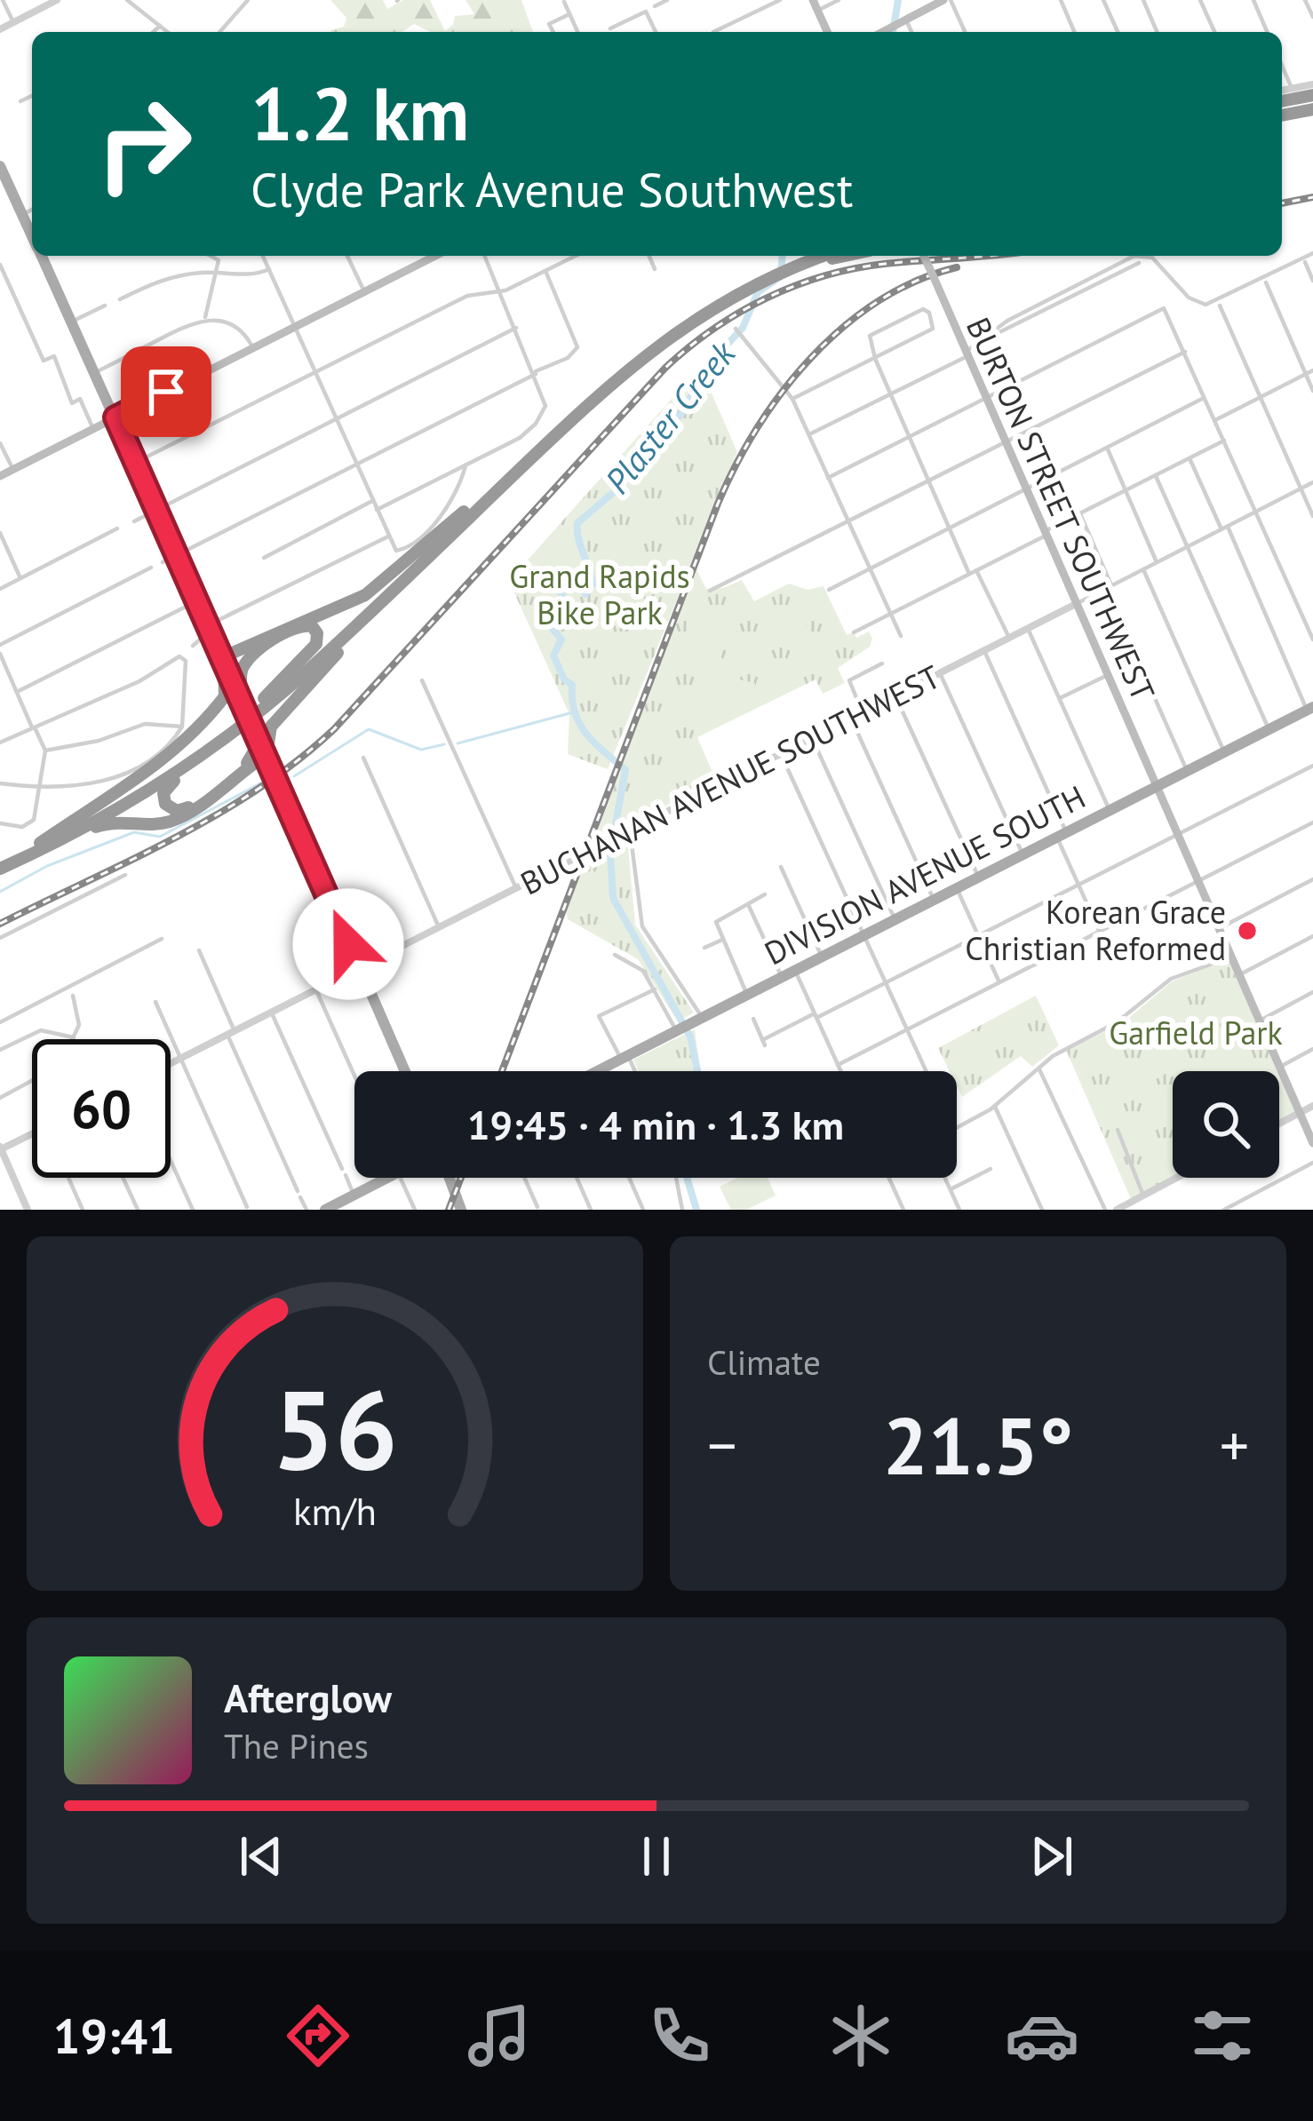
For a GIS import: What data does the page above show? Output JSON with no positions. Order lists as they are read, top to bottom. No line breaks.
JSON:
{"streets":{"main road":["BURTON STREET SOUTHWEST","DIVISION AVENUE SOUTH"],"street":["BUCHANAN AVENUE SOUTHWEST"]},"crossings":[["BURTON STREET SOUTHWEST","BUCHANAN AVENUE SOUTHWEST"],["BURTON STREET SOUTHWEST","DIVISION AVENUE SOUTH"]],"water":["Plaster Creek"],"parks":["Grand Rapids Bike Park","Garfield Park"],"places":["Korean Grace Christian Reformed"],"page":{"turn":["1.2 km","Clyde Park Avenue Southwest"],"limit":"60","trip":"19:45 · 4 min · 1.3 km","tile":"Climate","heat":["−","21.5°","+"],"song":["Afterglow","The Pines"],"tabs":"19:41","gauge":["56","km/h"]}}
